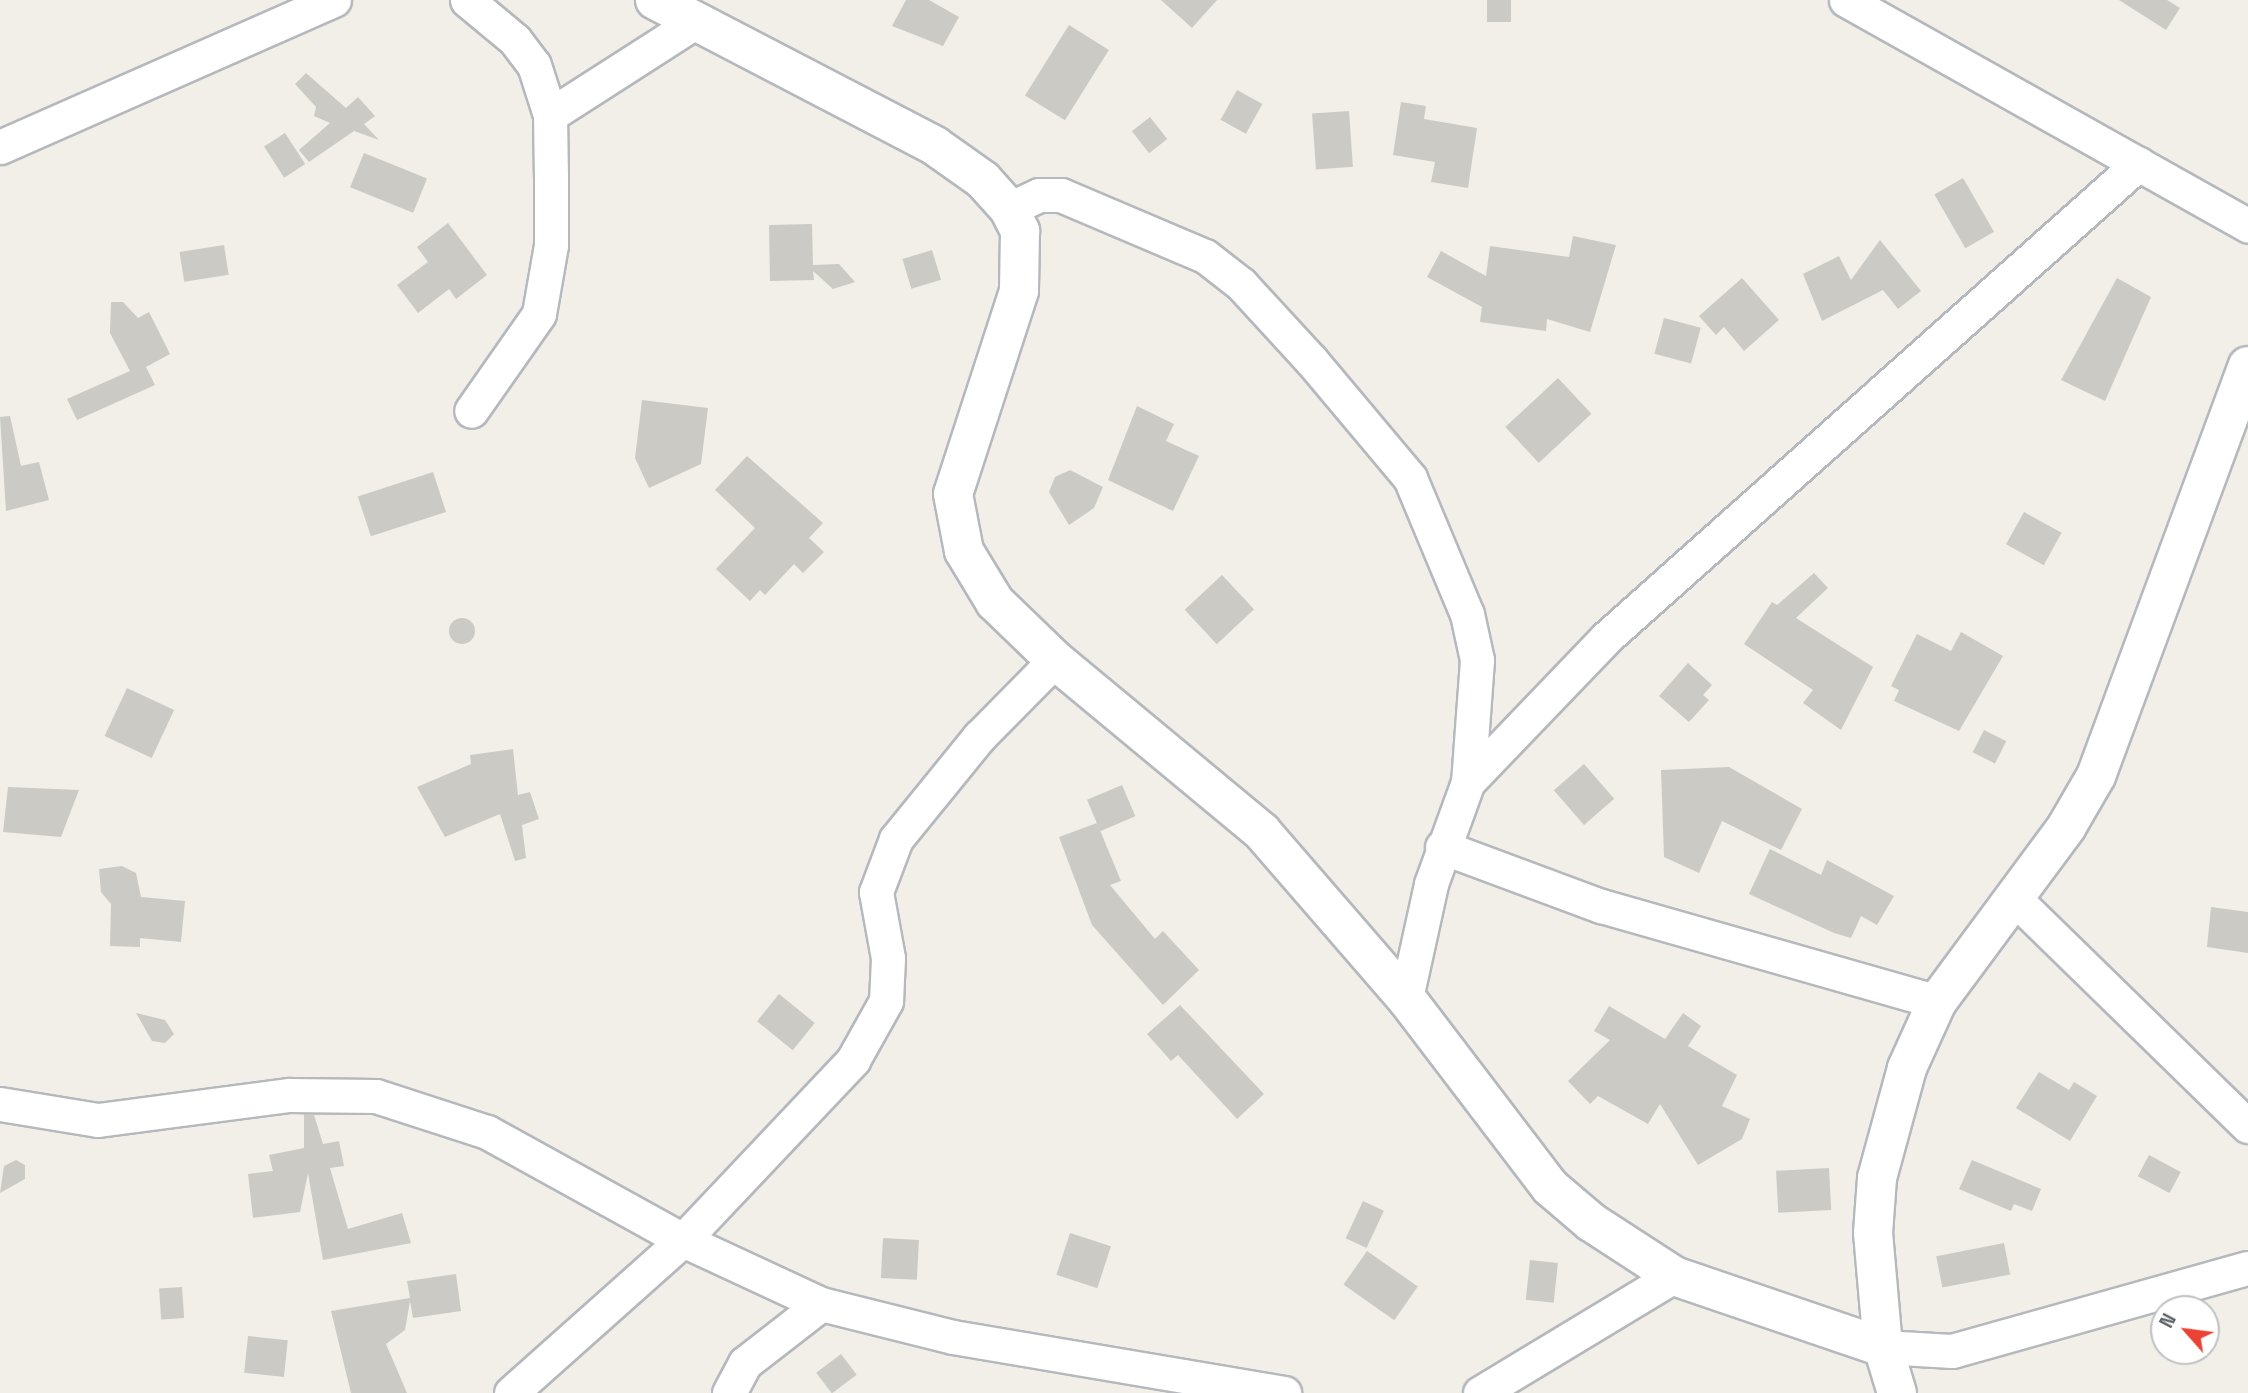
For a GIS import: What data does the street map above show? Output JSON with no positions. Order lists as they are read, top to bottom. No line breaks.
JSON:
{"north":"top left"}
